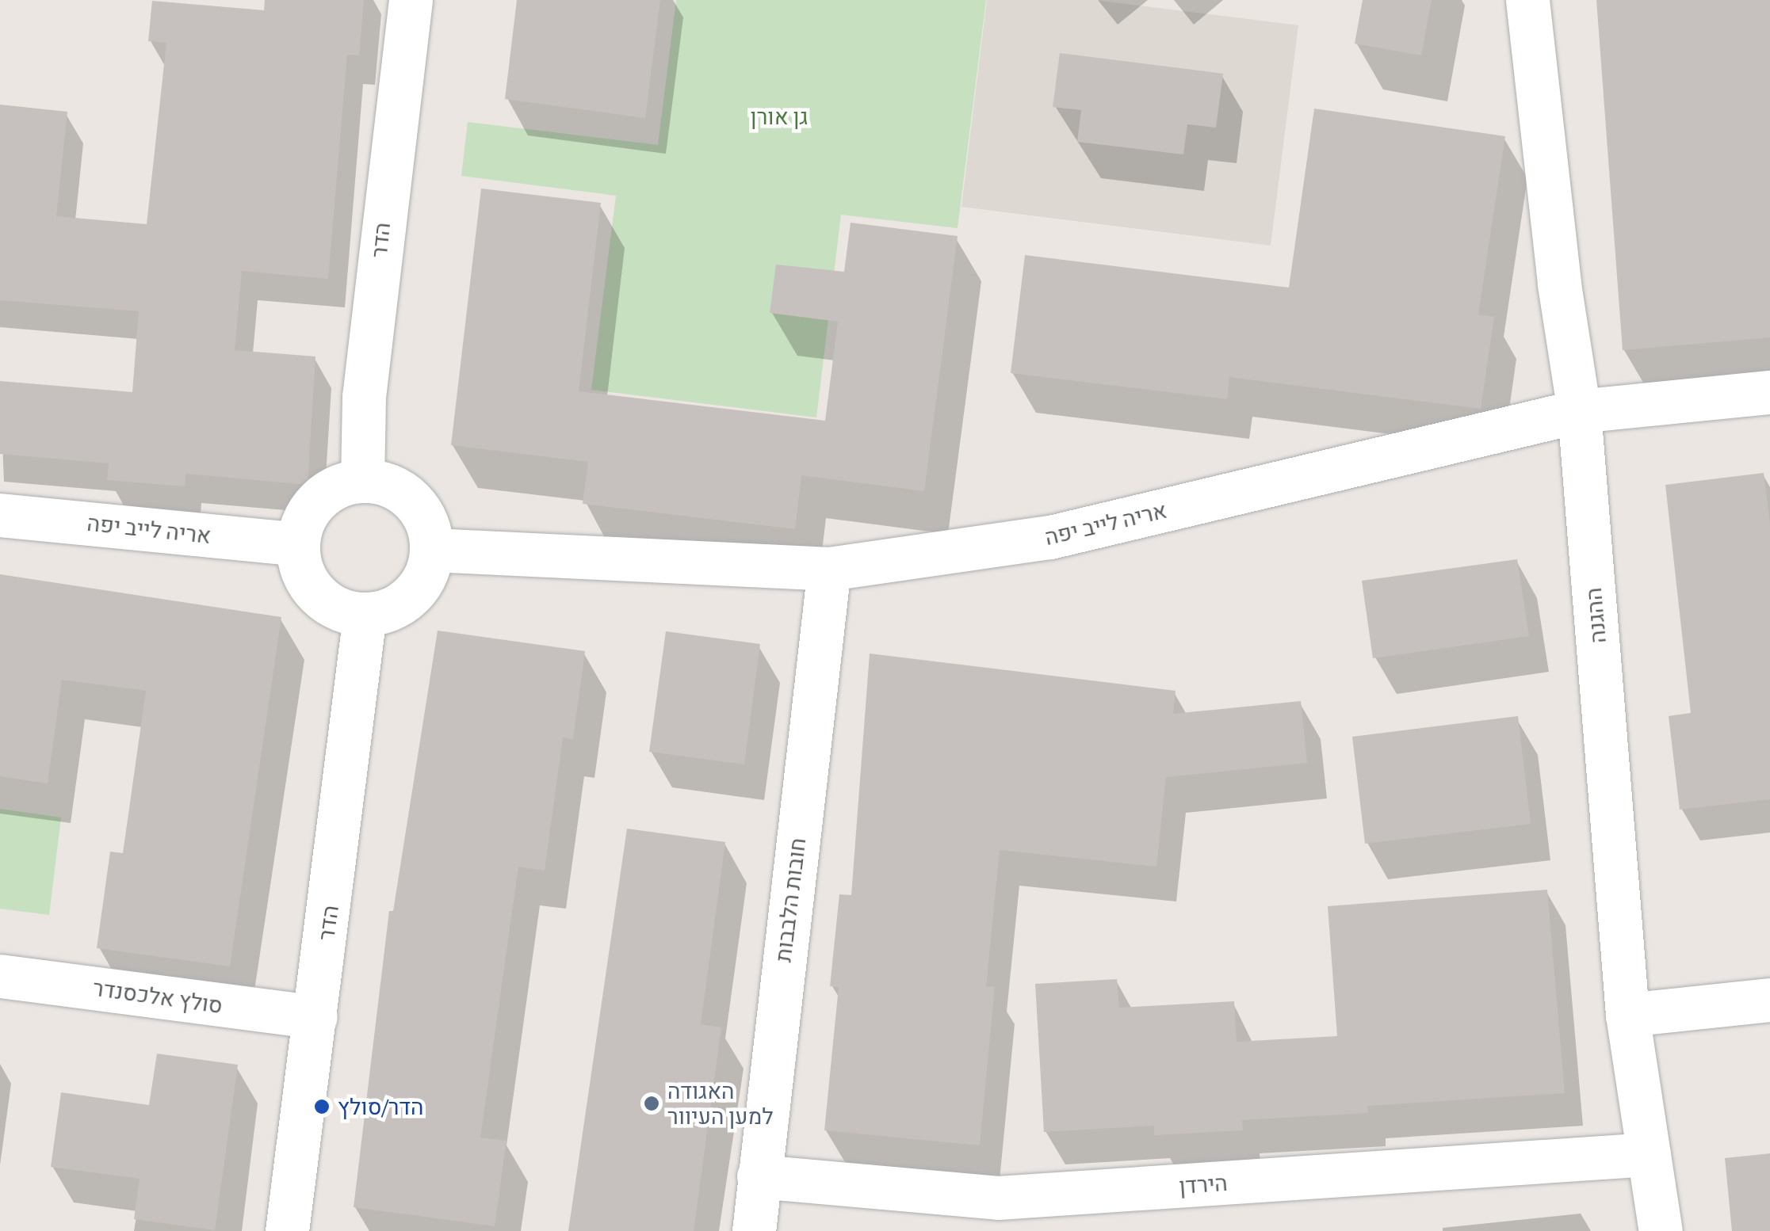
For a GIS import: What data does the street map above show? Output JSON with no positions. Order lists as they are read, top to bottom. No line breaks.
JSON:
{"streets":{"street":["הדר","אריה לייב יפה","ההגנה","חובות הלבבות","סולץ אלכסנדר","הירדן"]},"crossings":[["הדר","אריה לייב יפה"],["הדר","סולץ אלכסנדר"],["אריה לייב יפה","ההגנה"],["אריה לייב יפה","חובות הלבבות"],["ההגנה","הירדן"],["חובות הלבבות","הירדן"]],"parks":["גן אורן"],"places":["האגודה למען העיוור","הדר/סולץ"]}
